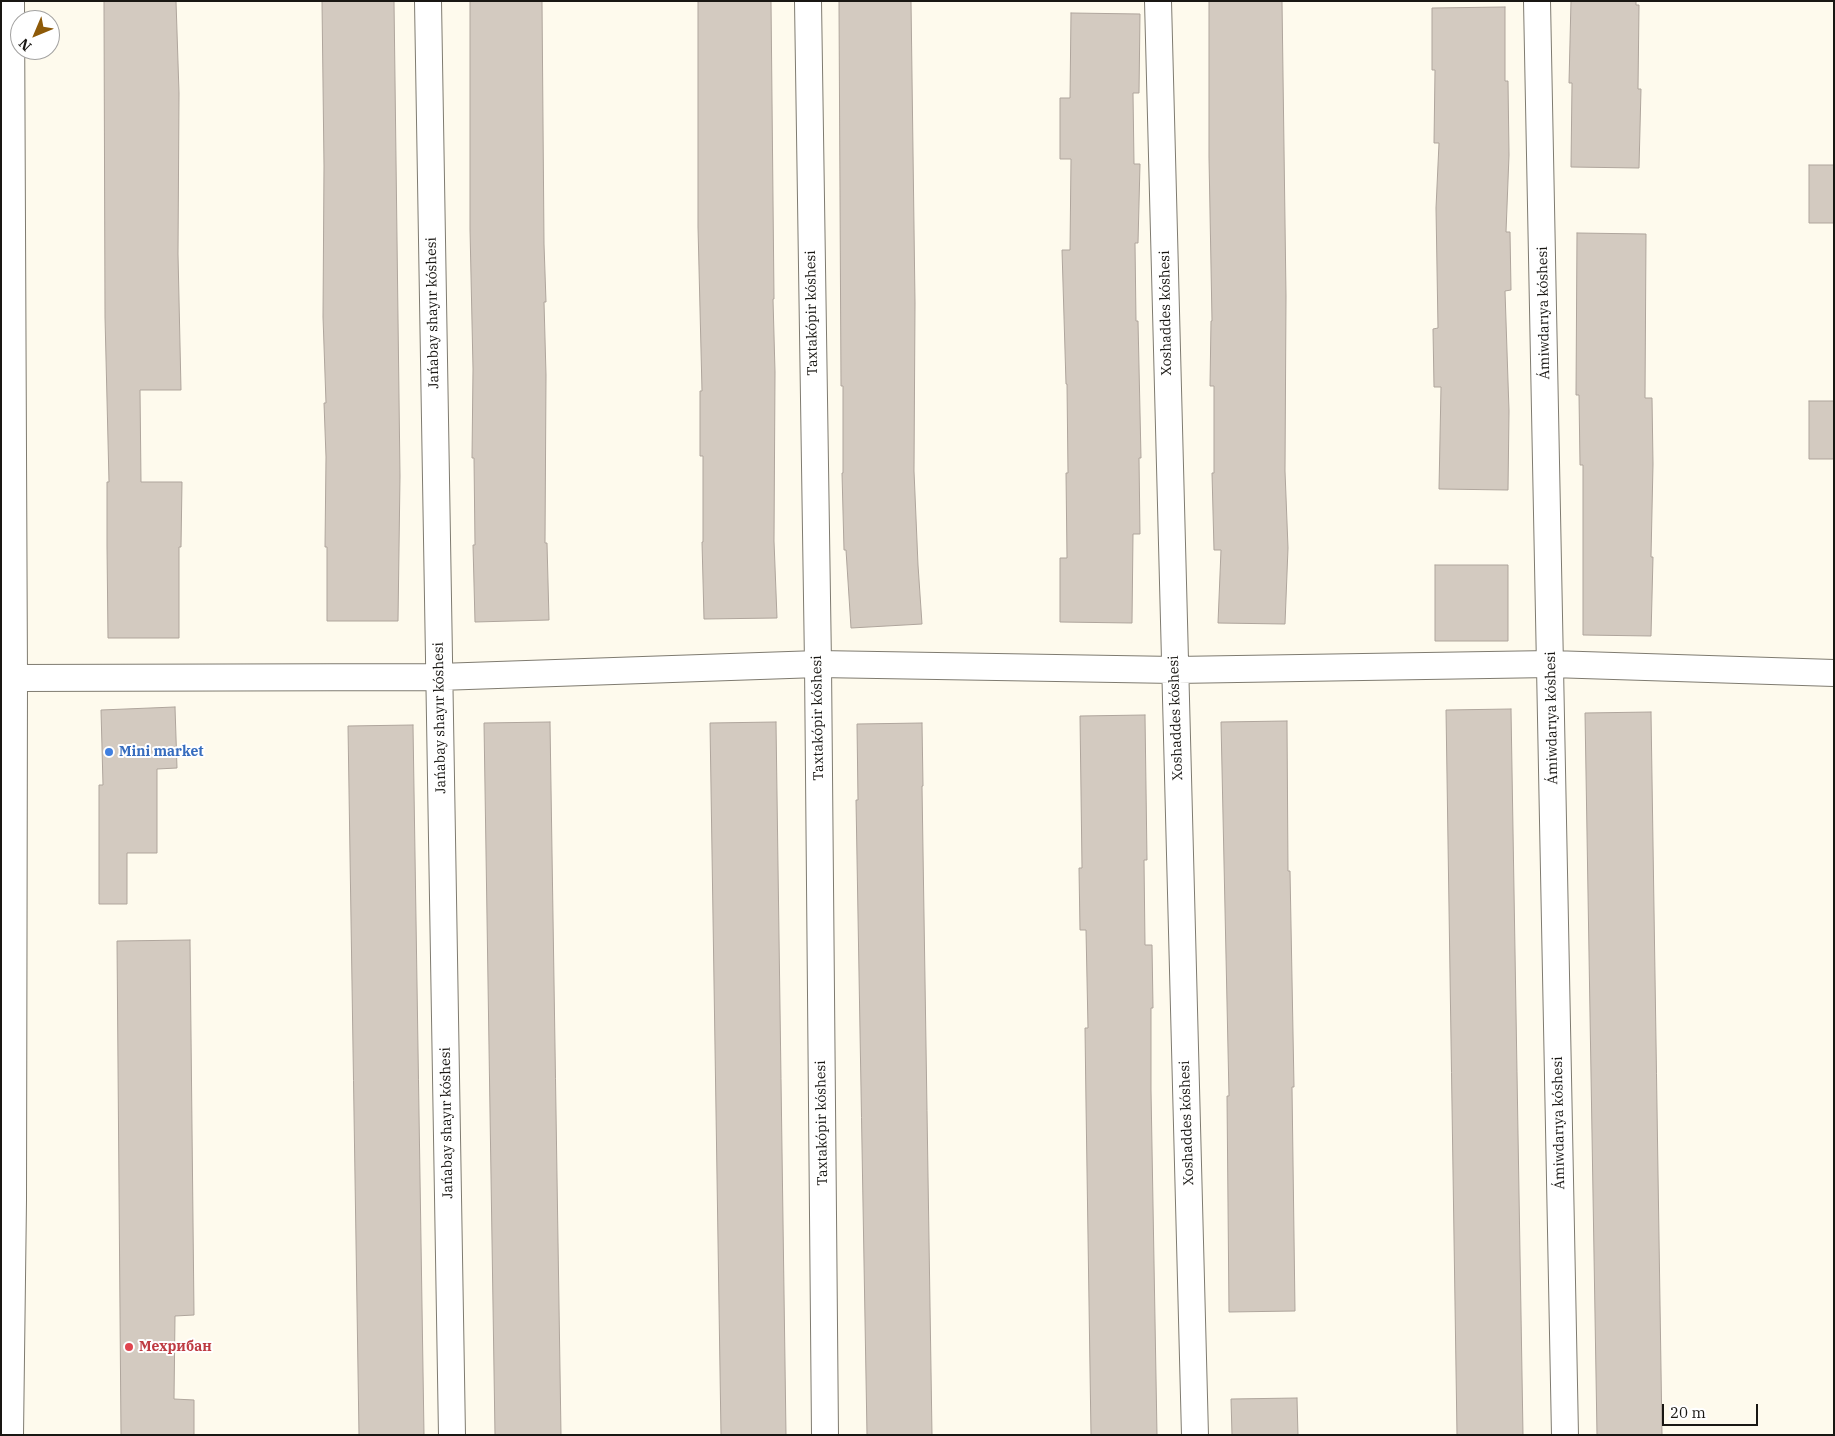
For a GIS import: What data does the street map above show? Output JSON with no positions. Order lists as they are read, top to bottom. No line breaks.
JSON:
{"streets":{"street":["Jańabay shayır kóshesi","Taxtakópir kóshesi","Xoshaddes kóshesi","Ámiwdarıya kóshesi"]},"places":["Mini market","Мехрибан"],"scale_bar":"20 m","north":"bottom left"}
